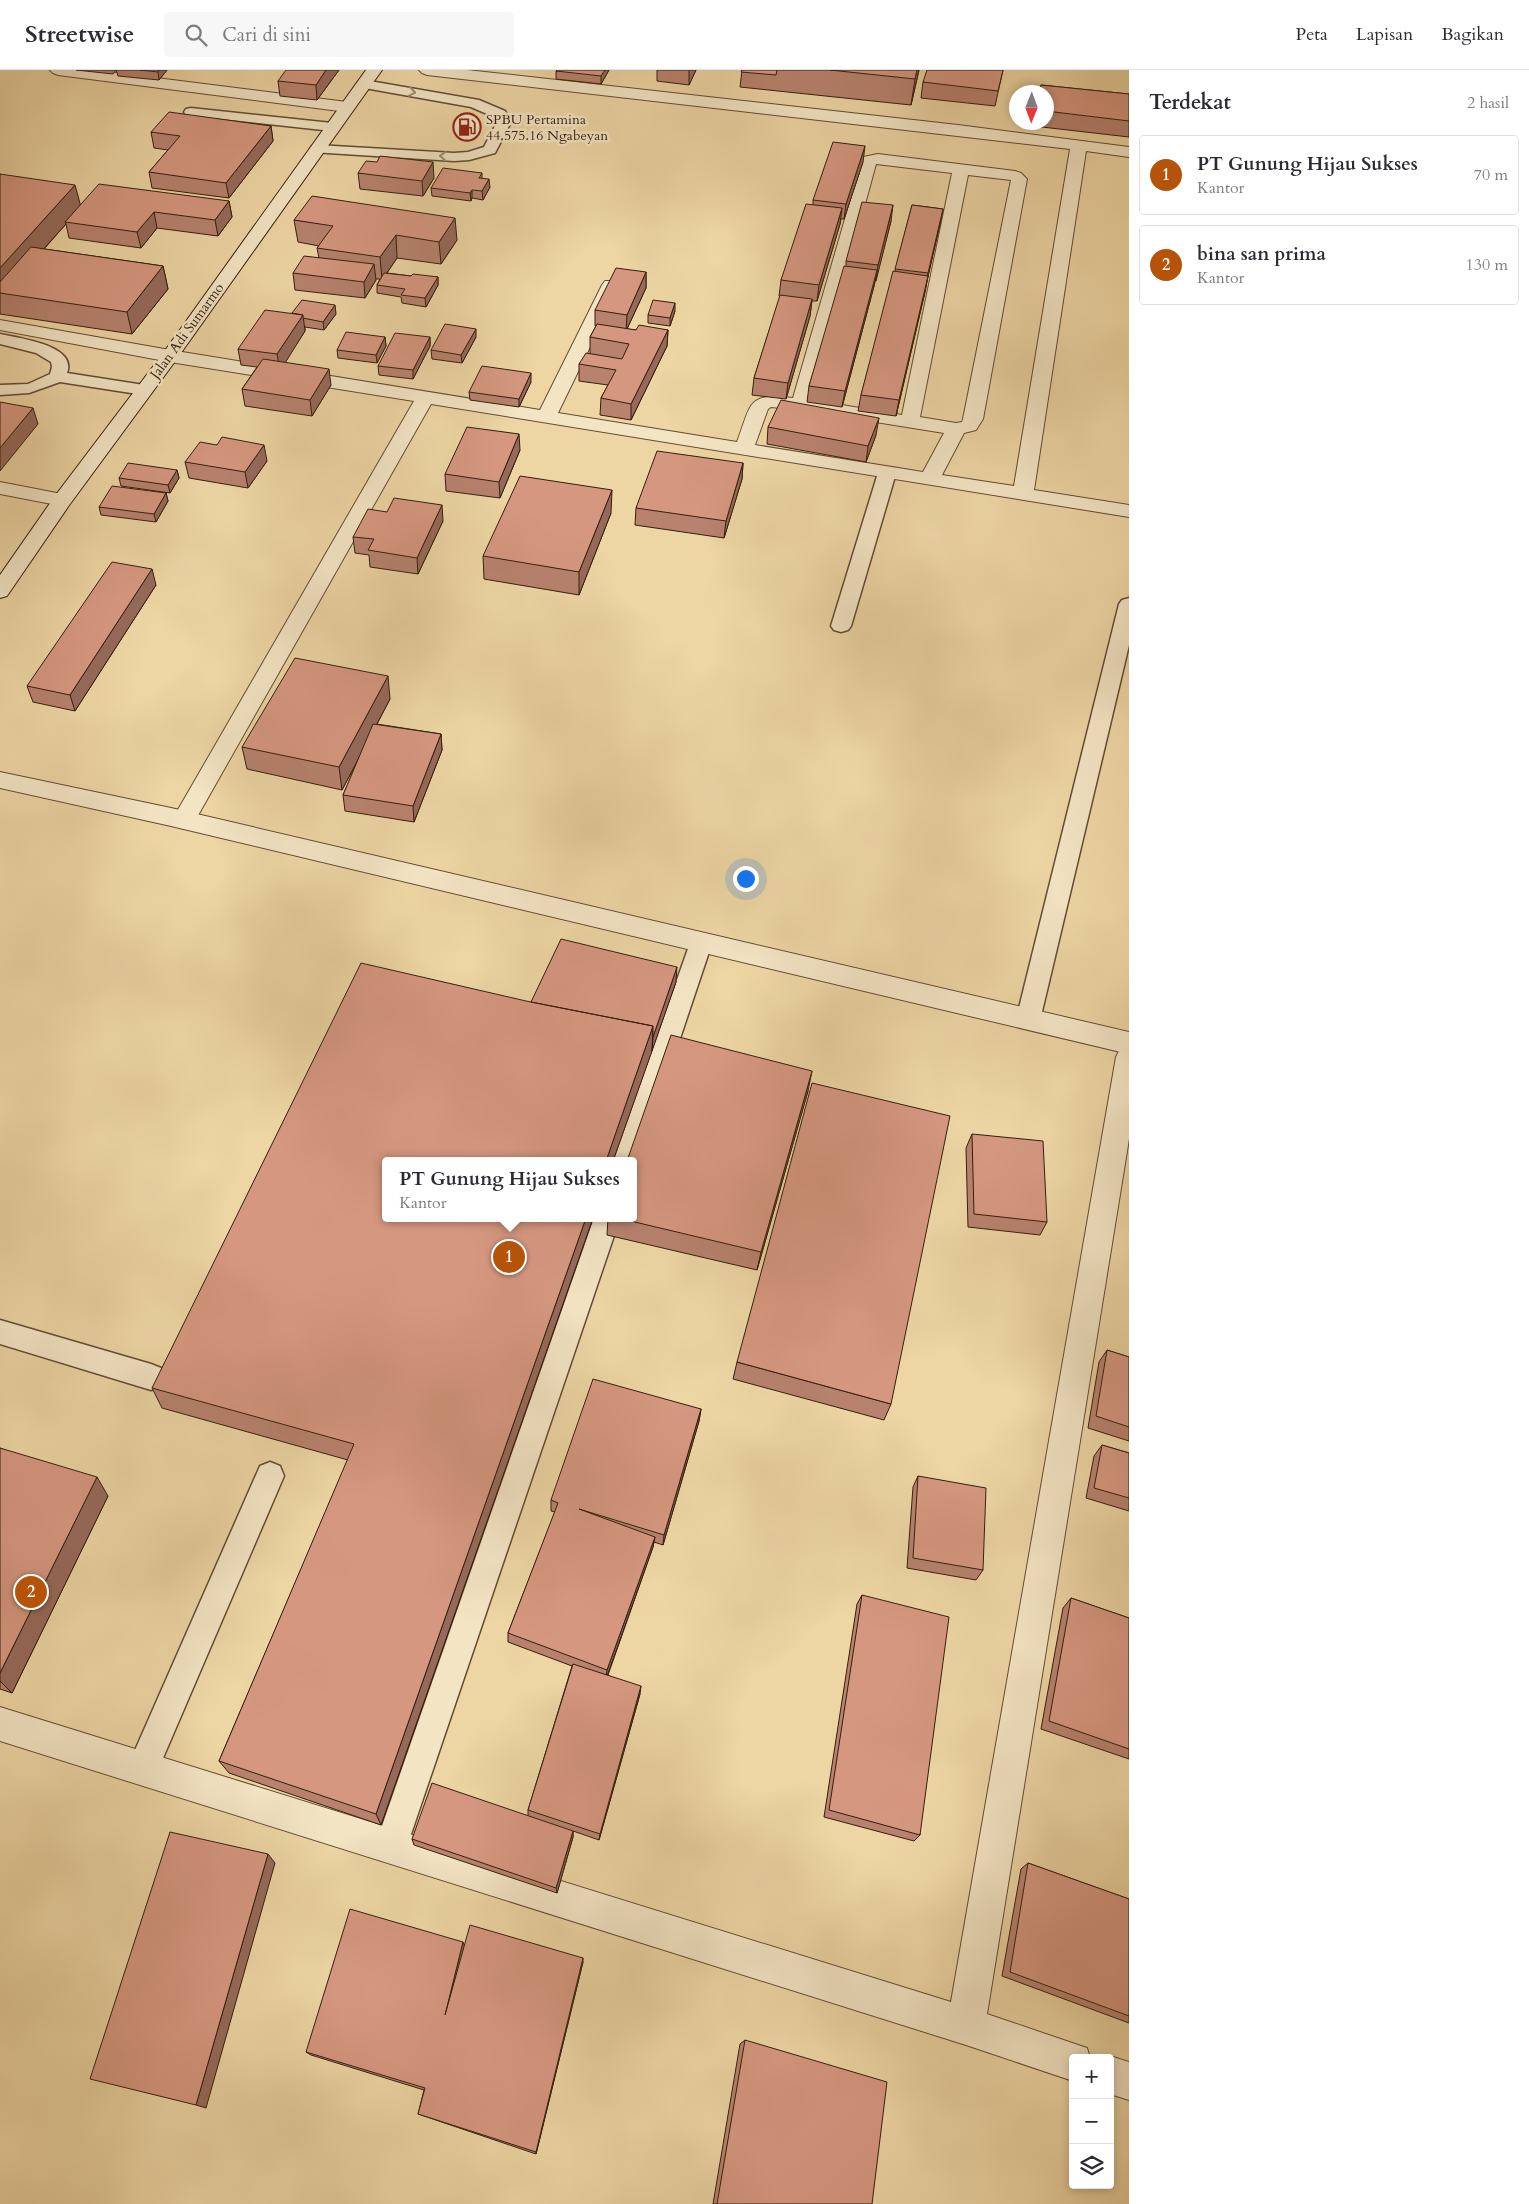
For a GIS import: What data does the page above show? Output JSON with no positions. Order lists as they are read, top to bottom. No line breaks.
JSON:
{"streets":{"street":["Jalan Adi Sumarmo"]},"places":{"fuel station":["SPBU Pertamina 44.575.16 Ngabeyan"]},"north":"bottom","page":{"header":"Streetwise","search":"Cari di sini","nav":["Peta","Lapisan","Bagikan"],"heading":["Terdekat","2 hasil"],"list":[{"mark":"1","name":"PT Gunung Hijau Sukses","note":"Kantor","value":"70 m"},{"mark":"2","name":"bina san prima","note":"Kantor","value":"130 m"}],"popup":["PT Gunung Hijau Sukses","Kantor"],"pins":["1","2"],"map_buttons":["+","−"]}}
